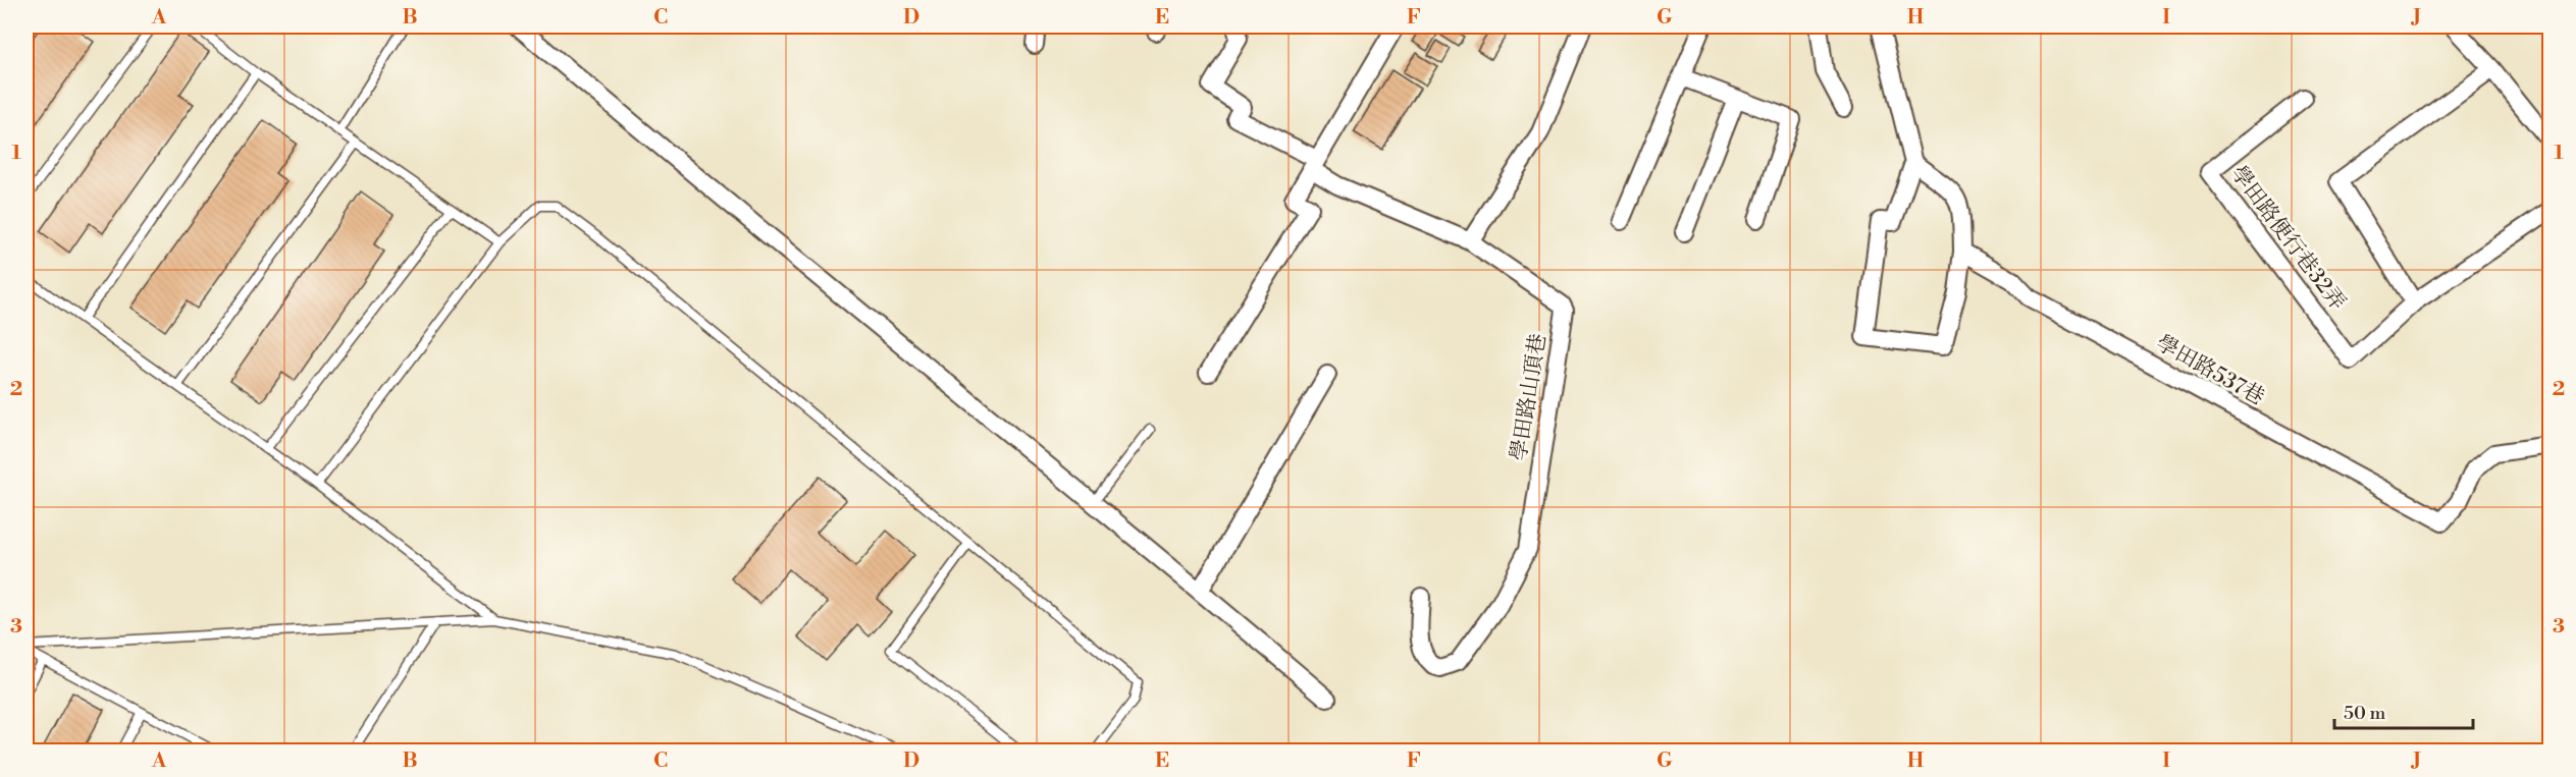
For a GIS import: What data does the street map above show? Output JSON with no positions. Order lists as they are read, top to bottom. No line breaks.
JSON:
{"streets":{"street":["學田路便行巷32弄","學田路537巷","學田路山頂巷"]},"scale_bar":"50 m","grid":{"columns":["A","B","C","D","E","F","G","H","I","J"],"rows":["1","2","3"]}}
